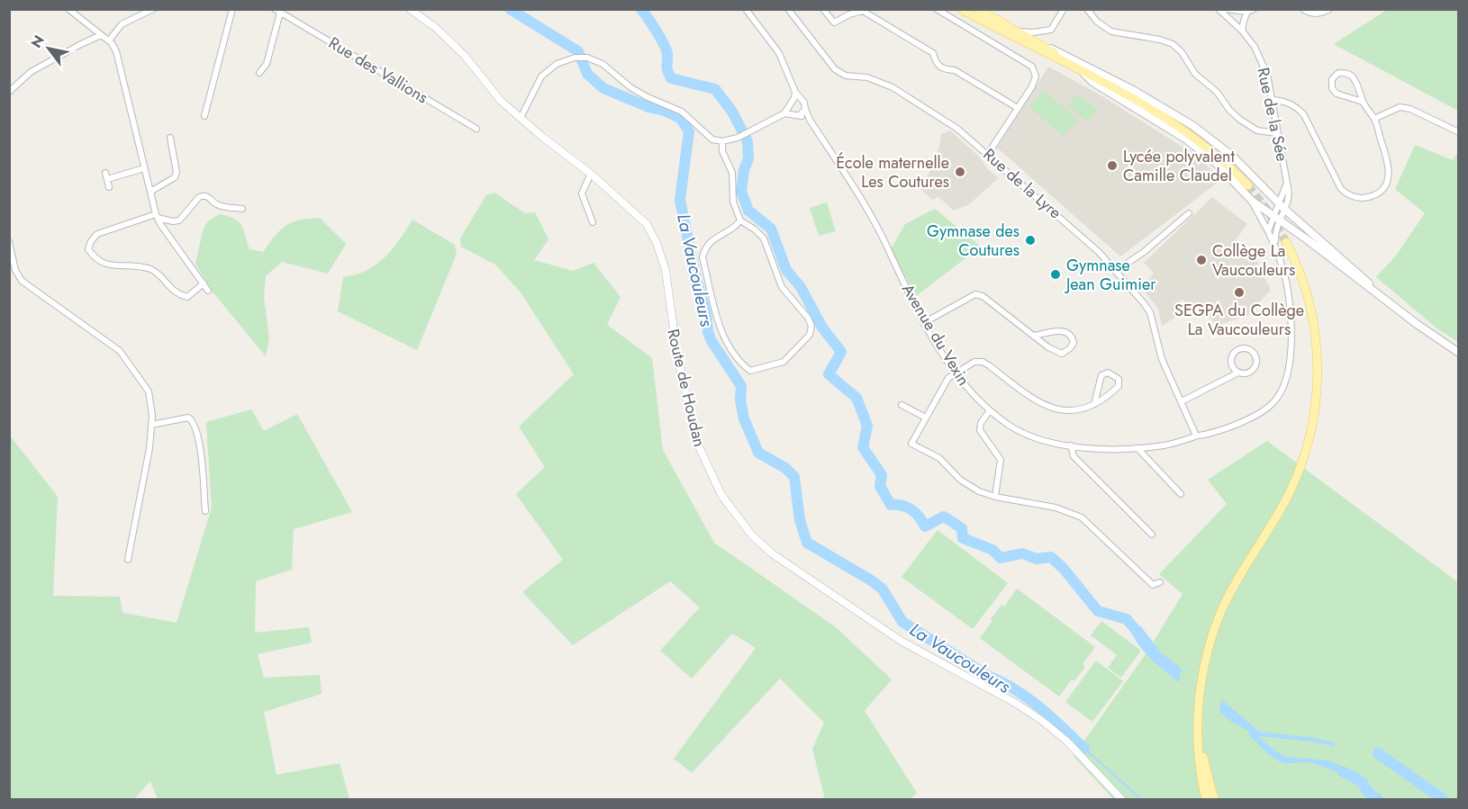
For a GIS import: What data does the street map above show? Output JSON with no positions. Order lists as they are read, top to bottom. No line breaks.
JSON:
{"streets":{"street":["Rue des Vallions","Rue de la Sée","Rue de la Lyre","Avenue du Vexin","Route de Houdan"]},"crossings":[["Rue de la Lyre","Avenue du Vexin"]],"water":["La Vaucouleurs"],"places":["Lycée polyvalent Camille Claudel","École maternelle Les Coutures","Gymnase des Coutures","Collège La Vaucouleurs","Gymnase Jean Guimier","SEGPA du Collège La Vaucouleurs"],"north":"top left"}
